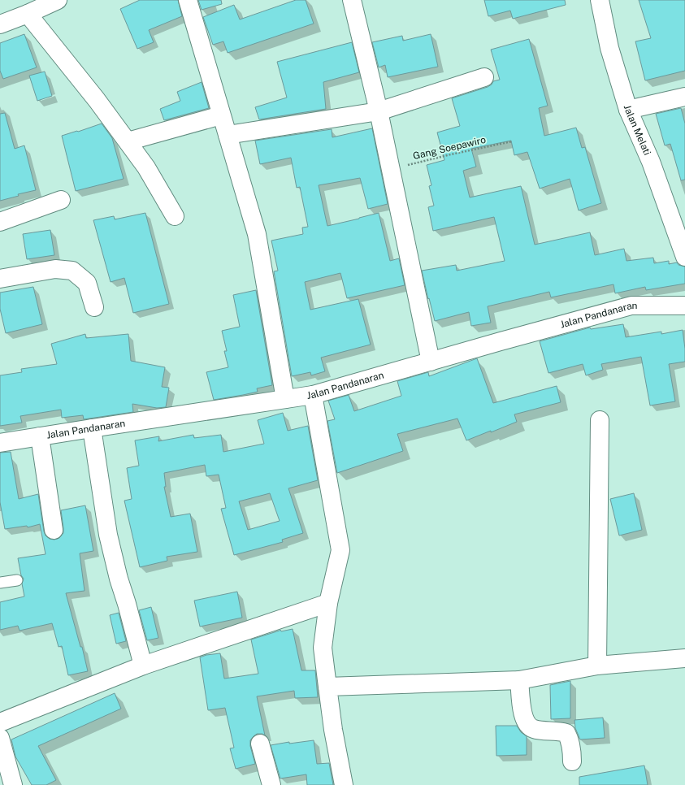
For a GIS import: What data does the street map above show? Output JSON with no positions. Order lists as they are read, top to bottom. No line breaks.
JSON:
{"streets":{"street":["Jalan Melati","Jalan Pandanaran"],"path":["Gang Soepawiro"]}}
